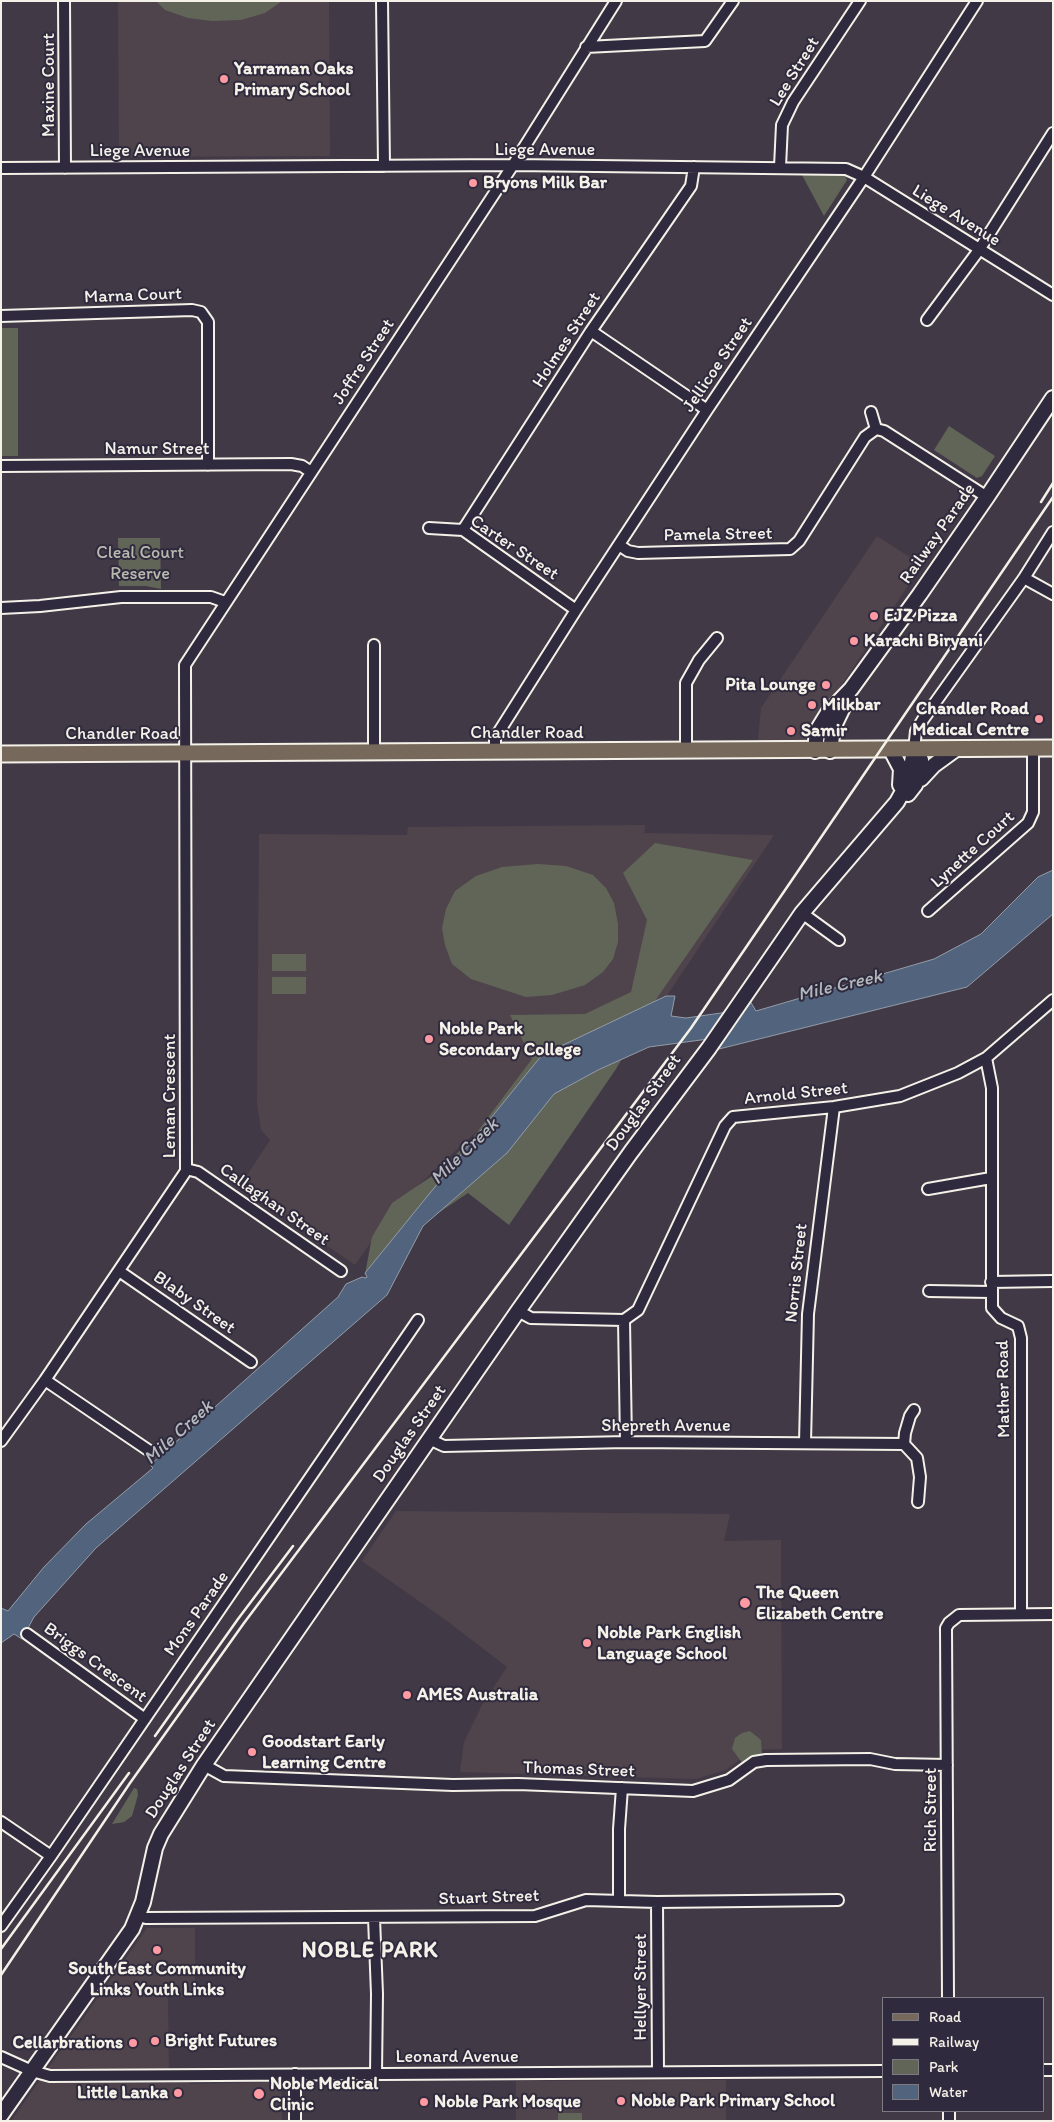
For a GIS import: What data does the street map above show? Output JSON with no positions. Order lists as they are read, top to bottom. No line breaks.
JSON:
{"streets":{"main road":["Railway Parade","Chandler Road","Douglas Street"],"street":["Lee Street","Maxine Court","Liege Avenue","Marna Court","Holmes Street","Joffre Street","Jellicoe Street","Namur Street","Pamela Street","Carter Street","Lynette Court","Arnold Street","Leman Crescent","Callaghan Street","Norris Street","Blaby Street","Mather Road","Shepreth Avenue","Mons Parade","Briggs Crescent","Thomas Street","Rich Street","Stuart Street","Hellyer Street","Leonard Avenue"]},"crossings":[["Lee Street","Liege Avenue"],["Maxine Court","Liege Avenue"],["Liege Avenue","Holmes Street"],["Liege Avenue","Joffre Street"],["Liege Avenue","Jellicoe Street"],["Marna Court","Namur Street"],["Holmes Street","Carter Street"],["Joffre Street","Namur Street"],["Joffre Street","Chandler Road"],["Joffre Street","Leman Crescent"],["Jellicoe Street","Pamela Street"],["Jellicoe Street","Carter Street"],["Jellicoe Street","Chandler Road"],["Railway Parade","Chandler Road"],["Chandler Road","Lynette Court"],["Chandler Road","Leman Crescent"],["Chandler Road","Douglas Street"],["Arnold Street","Norris Street"],["Arnold Street","Mather Road"],["Leman Crescent","Callaghan Street"],["Leman Crescent","Blaby Street"],["Douglas Street","Shepreth Avenue"],["Douglas Street","Thomas Street"],["Douglas Street","Stuart Street"],["Douglas Street","Leonard Avenue"],["Norris Street","Shepreth Avenue"],["Mather Road","Rich Street"],["Mons Parade","Briggs Crescent"],["Thomas Street","Rich Street"],["Stuart Street","Hellyer Street"],["Hellyer Street","Leonard Avenue"]],"districts":["NOBLE PARK"],"water":["Mile Creek"],"parks":["Cleal Court Reserve"],"places":["Yarraman Oaks Primary School","Bryons Milk Bar","EJZ Pizza","Karachi Biryani","Pita Lounge","Milkbar","Chandler Road Medical Centre","Samir","Noble Park Secondary College","The Queen Elizabeth Centre","Noble Park English Language School","AMES Australia","Goodstart Early Learning Centre","South East Community Links Youth Links","Bright Futures","Cellarbrations","Little Lanka","Noble Medical Clinic","Noble Park Primary School","Noble Park Mosque"],"legend":["Road","Railway","Park","Water"]}
